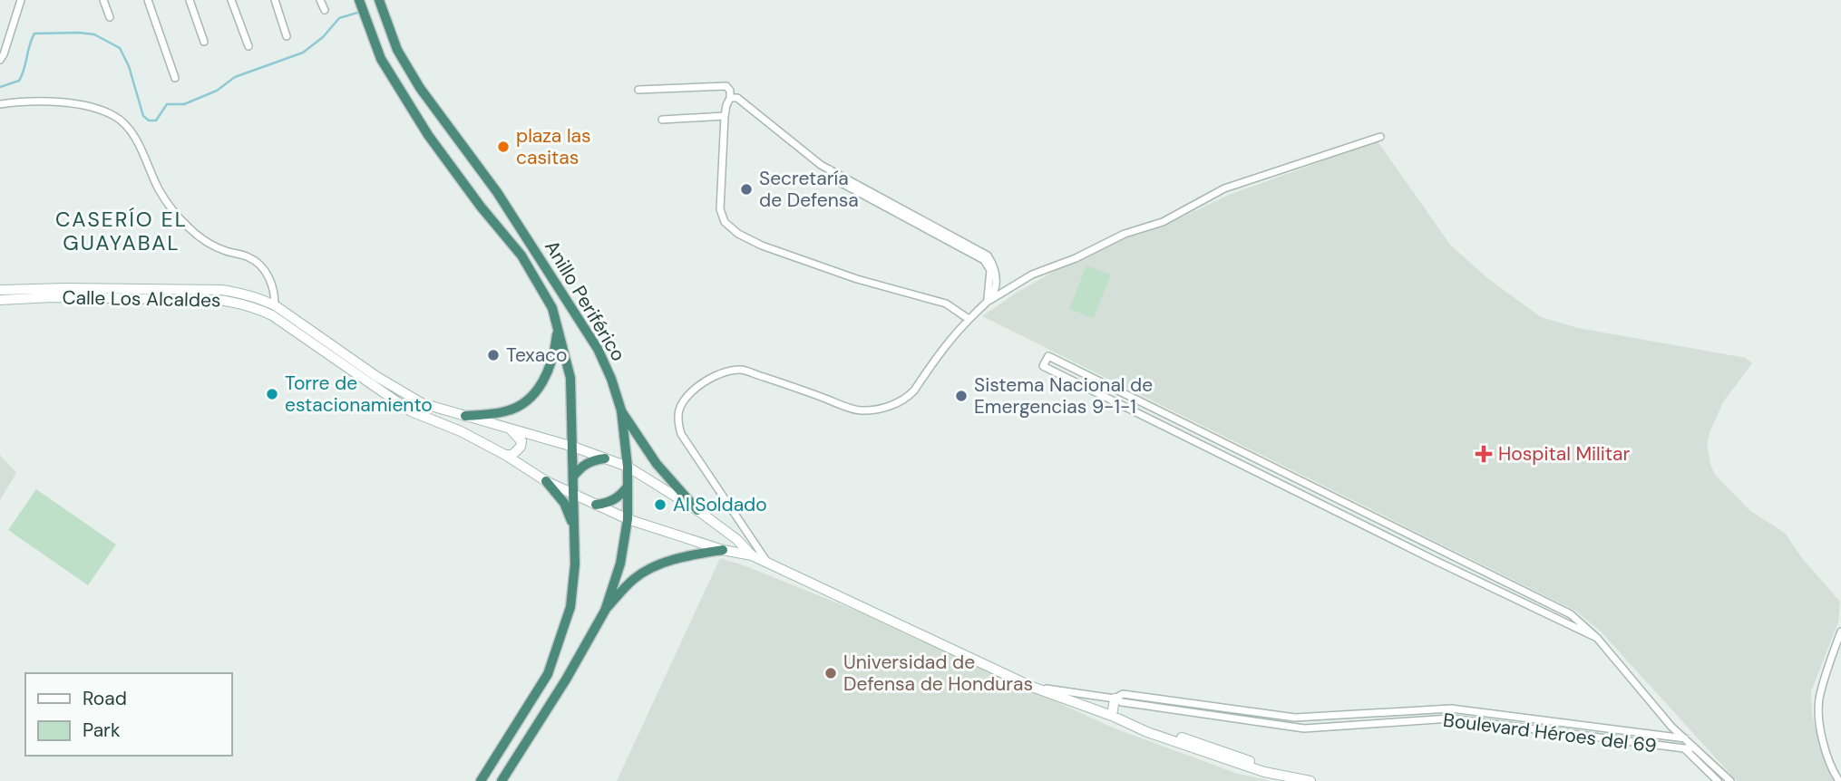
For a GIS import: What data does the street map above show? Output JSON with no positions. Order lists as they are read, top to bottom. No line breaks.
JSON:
{"streets":{"highway":["Anillo Periférico"],"main road":["Calle Los Alcaldes"],"street":["Boulevard Héroes del 69"]},"crossings":[["Calle Los Alcaldes","Anillo Periférico"]],"districts":["CASERÍO EL GUAYABAL"],"places":{"other":["plaza las casitas","Secretaría de Defensa","Texaco","Torre de estacionamiento","Sistema Nacional de Emergencias 9-1-1","Al Soldado","Universidad de Defensa de Honduras"],"health":["Hospital Militar"]},"legend":["Road","Park"]}
